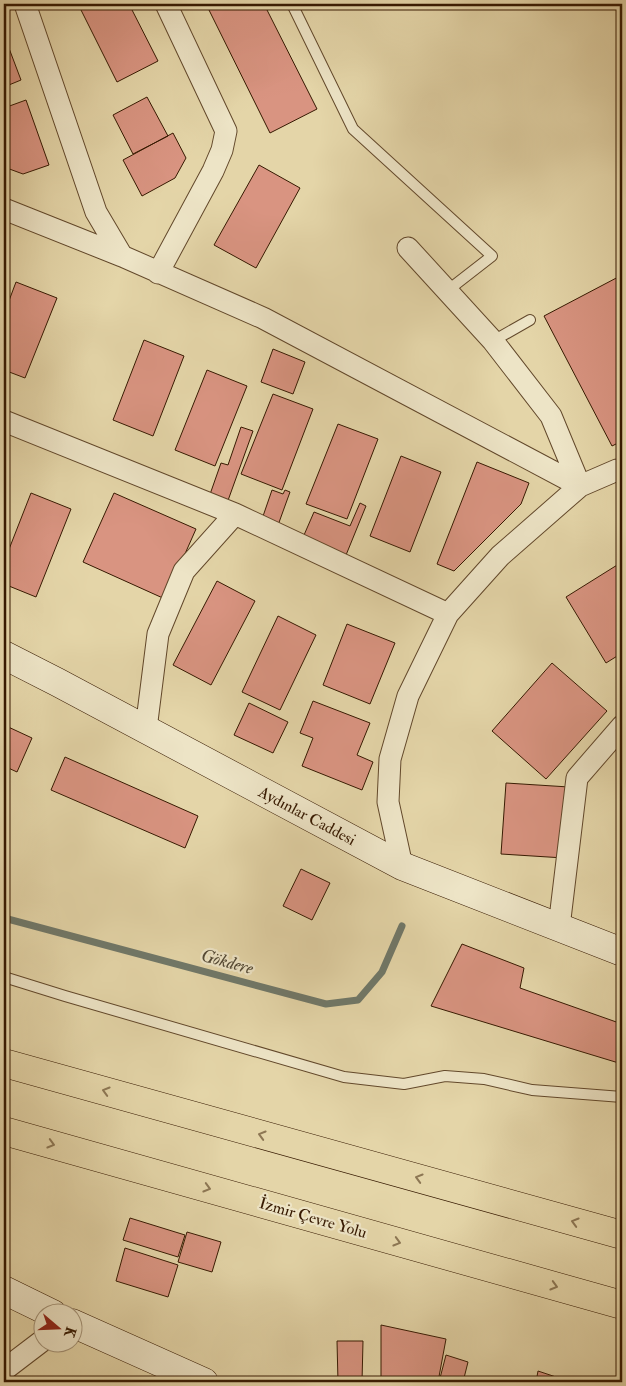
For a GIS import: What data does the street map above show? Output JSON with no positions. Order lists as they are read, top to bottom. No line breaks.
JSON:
{"streets":{"highway":["İzmir Çevre Yolu"],"street":["Aydınlar Caddesi"]},"water":["Gökdere"],"north":"right"}
